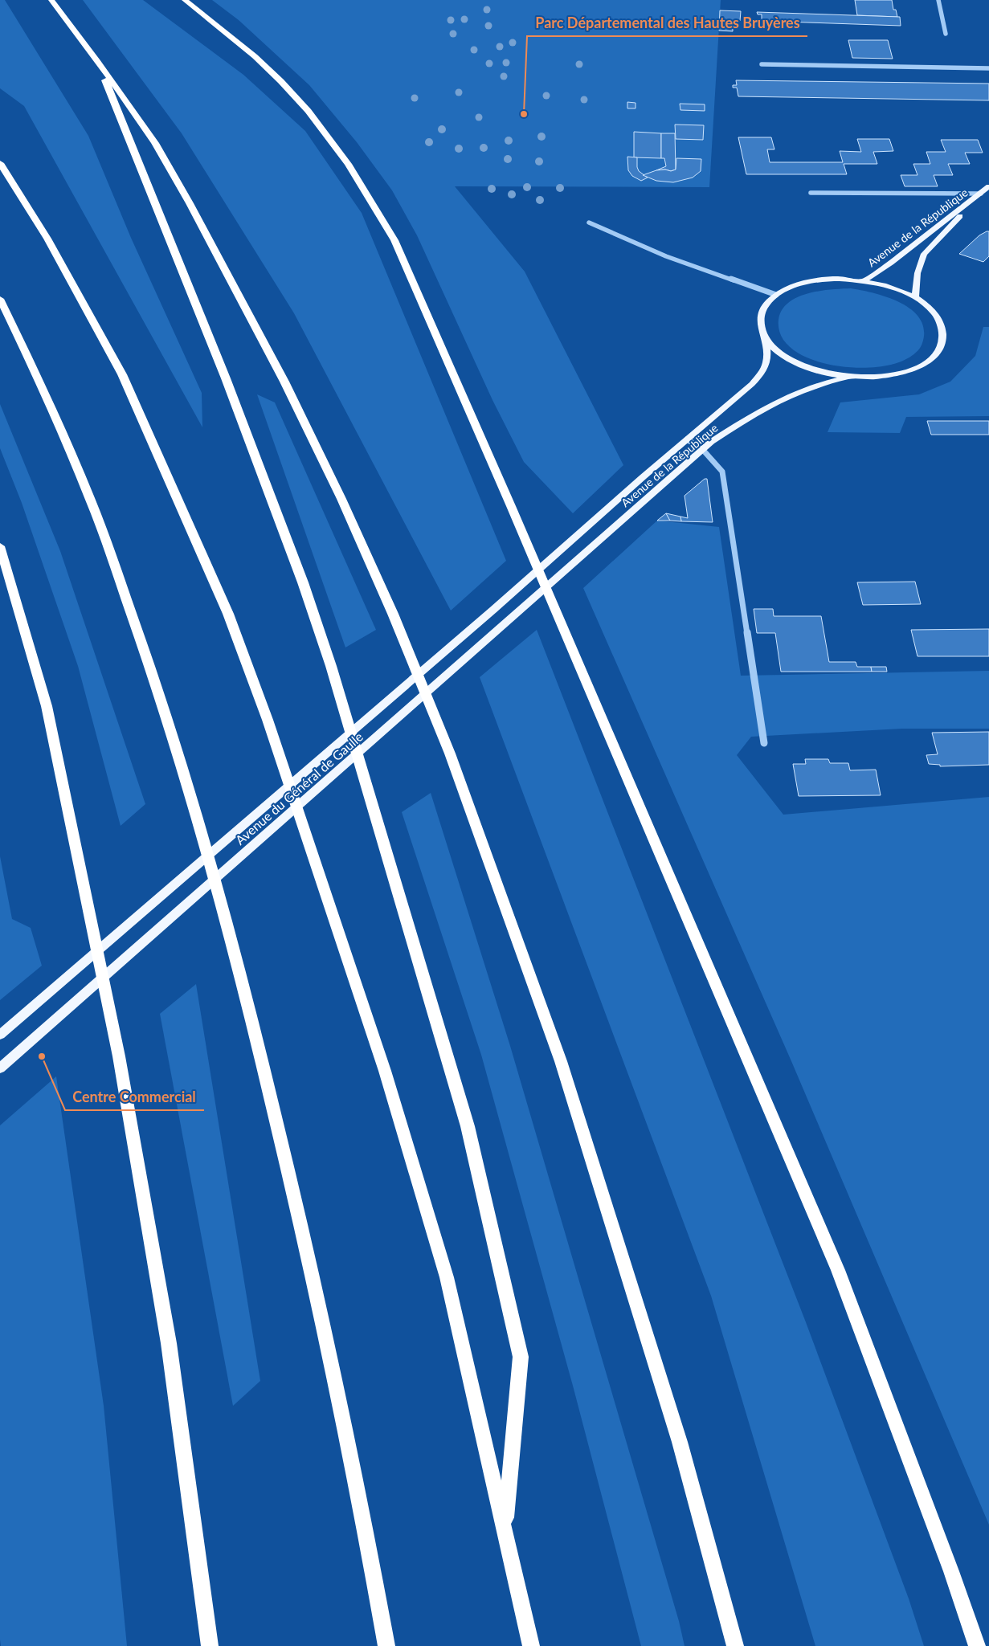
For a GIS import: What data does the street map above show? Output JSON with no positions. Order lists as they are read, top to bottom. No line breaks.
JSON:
{"streets":{"main road":["Avenue de la République","Avenue du Général de Gaulle"]},"crossings":[["Avenue de la République","Avenue du Général de Gaulle"]],"places":["Parc Départemental des Hautes Bruyères","Centre Commercial"]}
